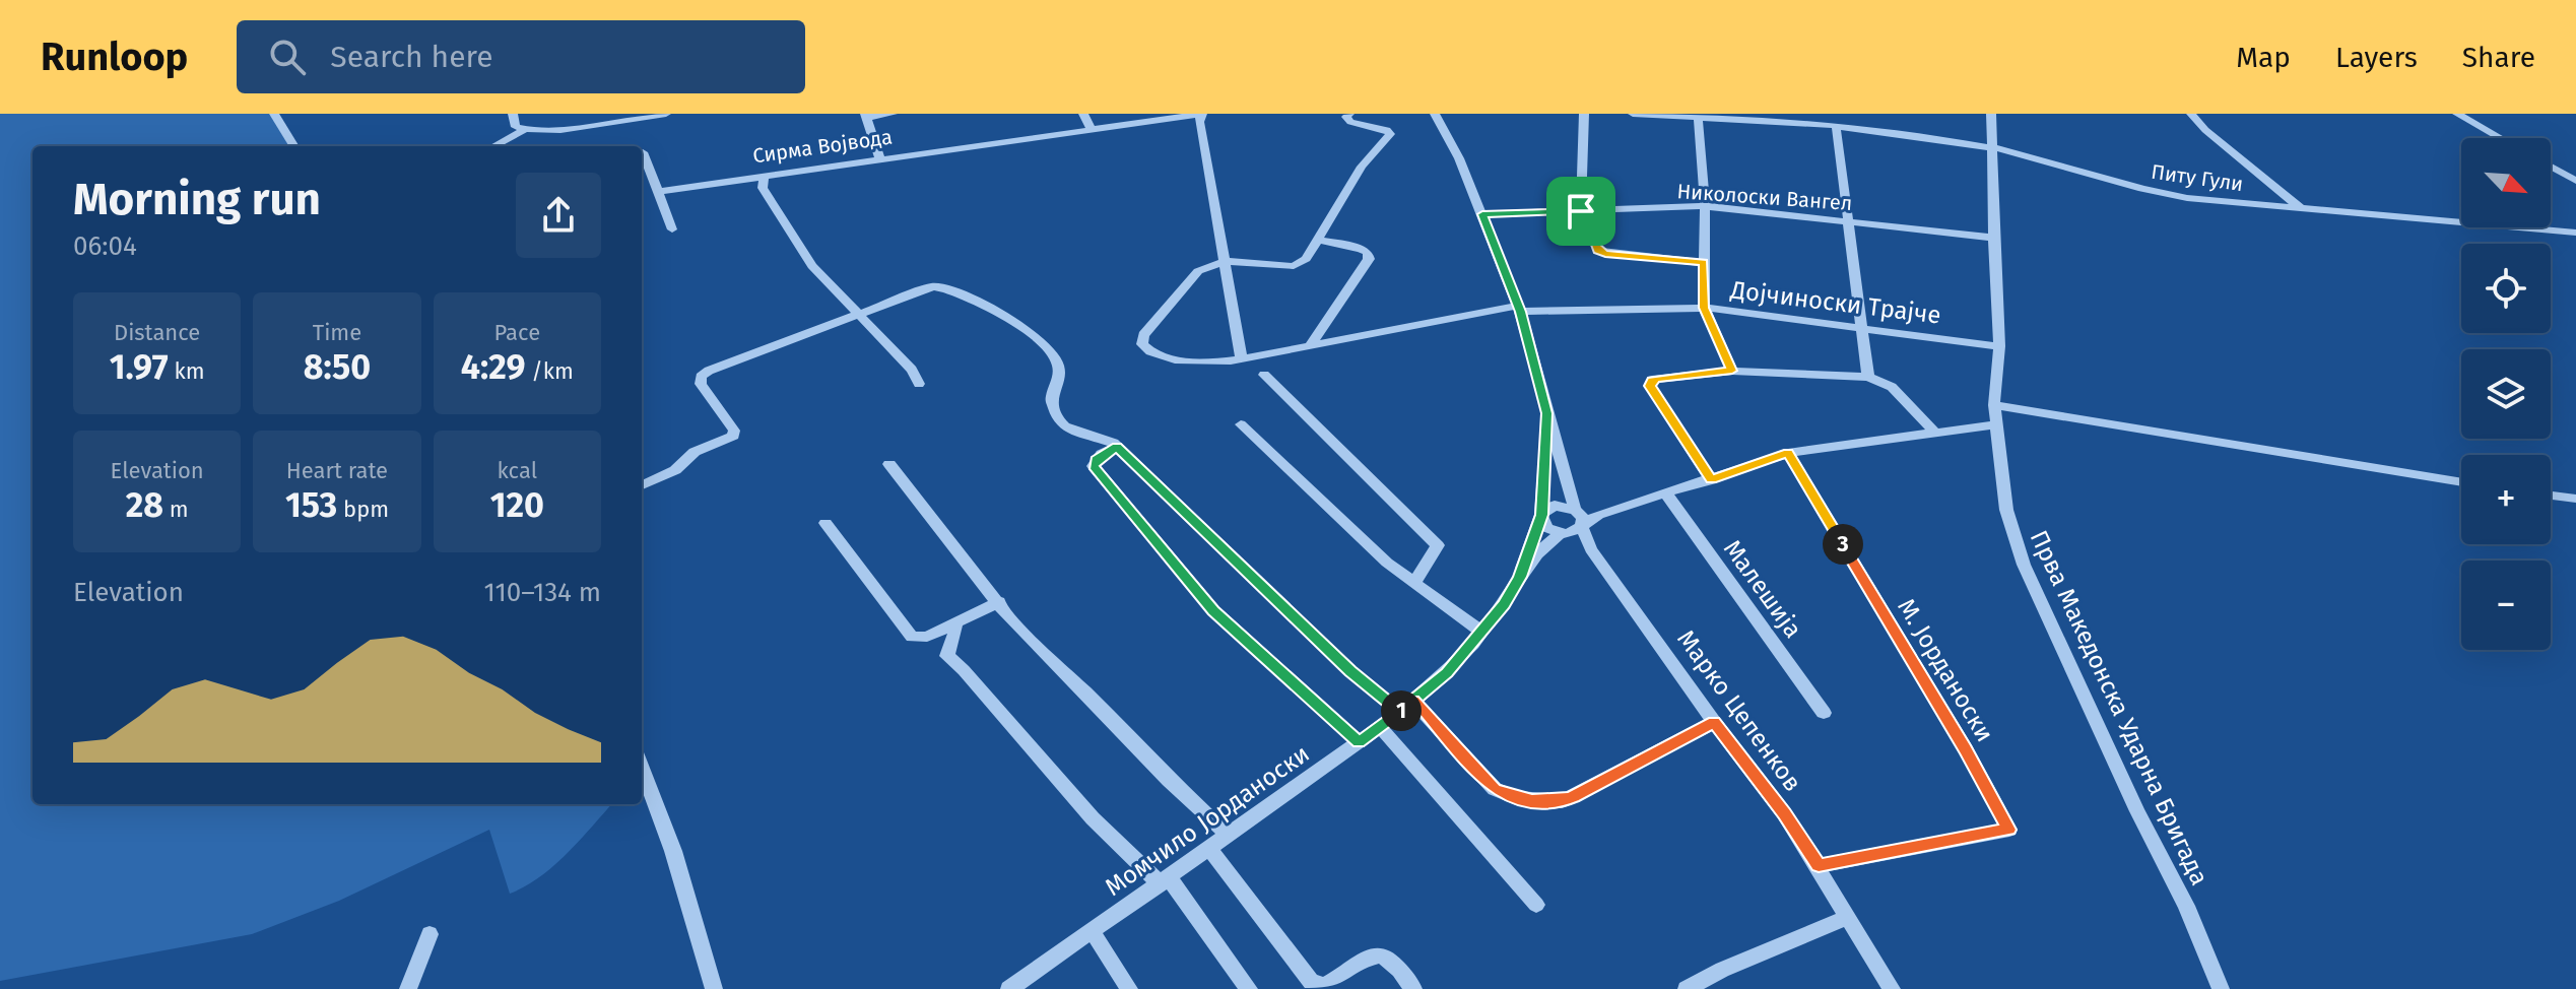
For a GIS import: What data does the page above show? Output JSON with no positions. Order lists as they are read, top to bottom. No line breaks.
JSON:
{"streets":{"street":["Сирма Војвода","Питу Гули","Николоски Вангел","Дојчиноски Трајче","Малешија","М. Јорданоски","Прва Македонска Ударна Бригада","Марко Цепенков","Момчило Јорданоски"]},"crossings":[["Питу Гули","Прва Македонска Ударна Бригада"],["Николоски Вангел","Прва Македонска Ударна Бригада"],["Дојчиноски Трајче","Прва Македонска Ударна Бригада"],["М. Јорданоски","Марко Цепенков"]],"north":"bottom right","page":{"header":"Runloop","search":"Search here","nav":["Map","Layers","Share"],"map_buttons":["+","−"],"heading":["Morning run","06:04"],"stats":[["Distance","1.97 km"],["Time","8:50"],["Pace","4:29 /km"],["Elevation","28 m"],["Heart rate","153 bpm"],["kcal","120"]],"pins":["3","1"],"chart":["Elevation","110–134 m"]}}
